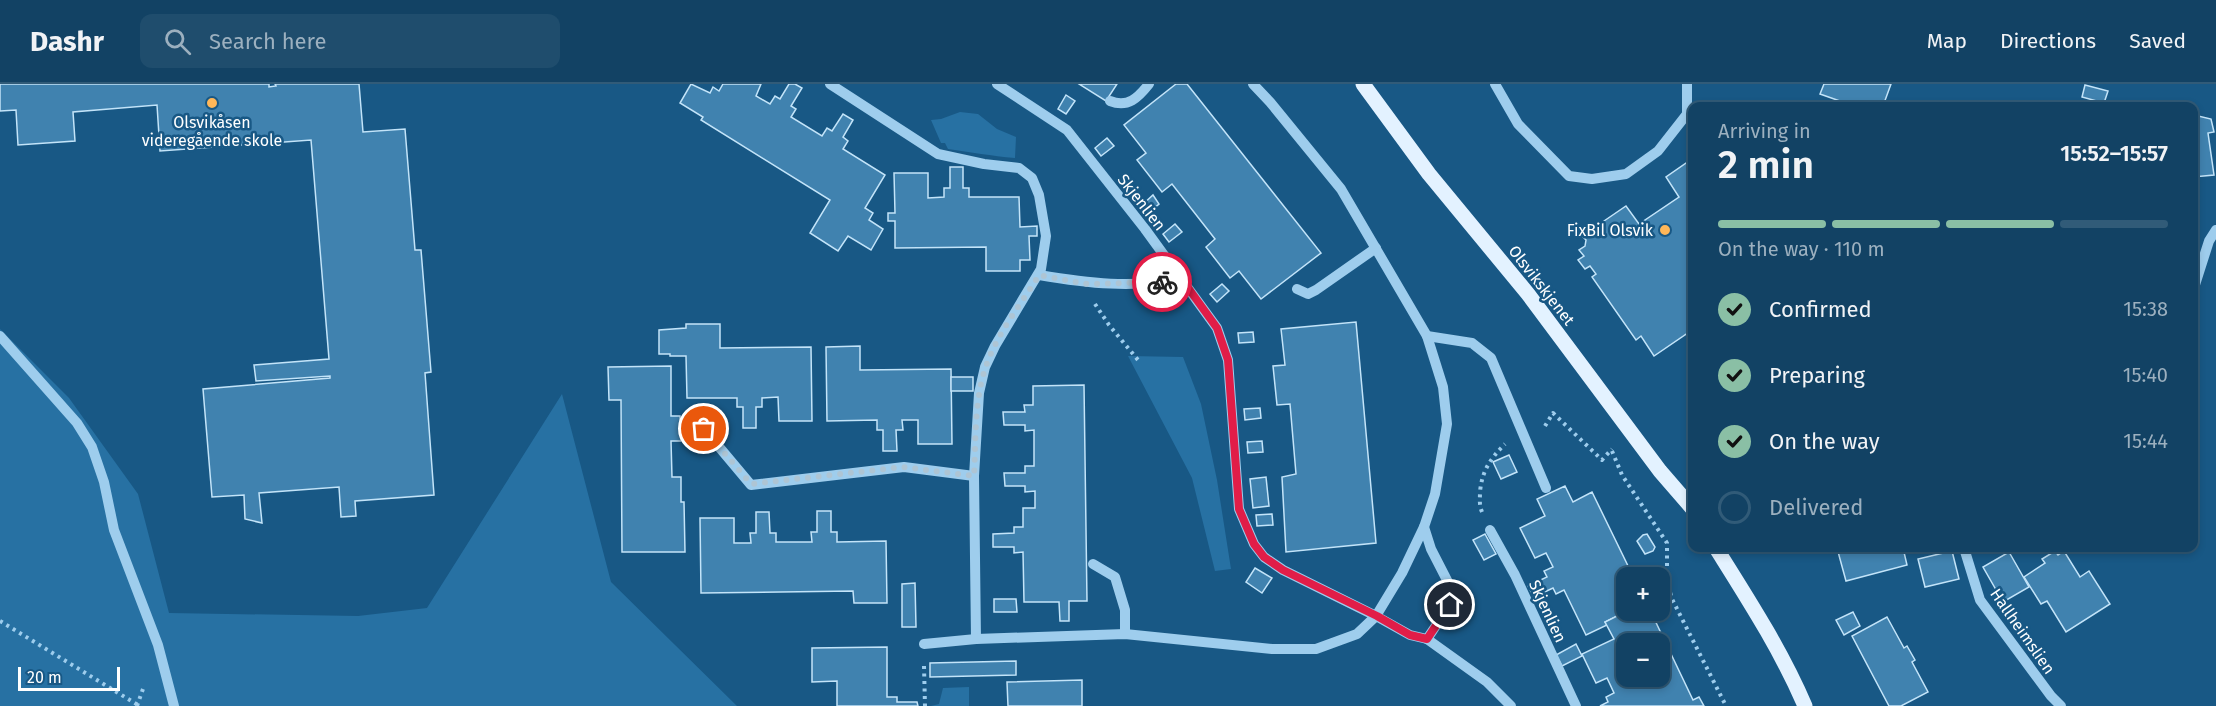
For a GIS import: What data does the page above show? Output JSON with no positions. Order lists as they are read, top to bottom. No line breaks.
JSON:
{"streets":{"main road":["Olsvikskjenet"],"street":["Skjenlien","Hallheimslien"]},"places":["Olsvikåsen videregående skole","FixBil Olsvik"],"scale_bar":"20 m","page":{"header":"Dashr","search":"Search here","nav":["Map","Directions","Saved"],"heading":["2 min","Arriving in","15:52–15:57"],"bar":"On the way · 110 m","list":[["Confirmed","15:38"],["Preparing","15:40"],["On the way","15:44"],"Delivered"],"map_buttons":["+","−"],"scale":"20 m"}}
